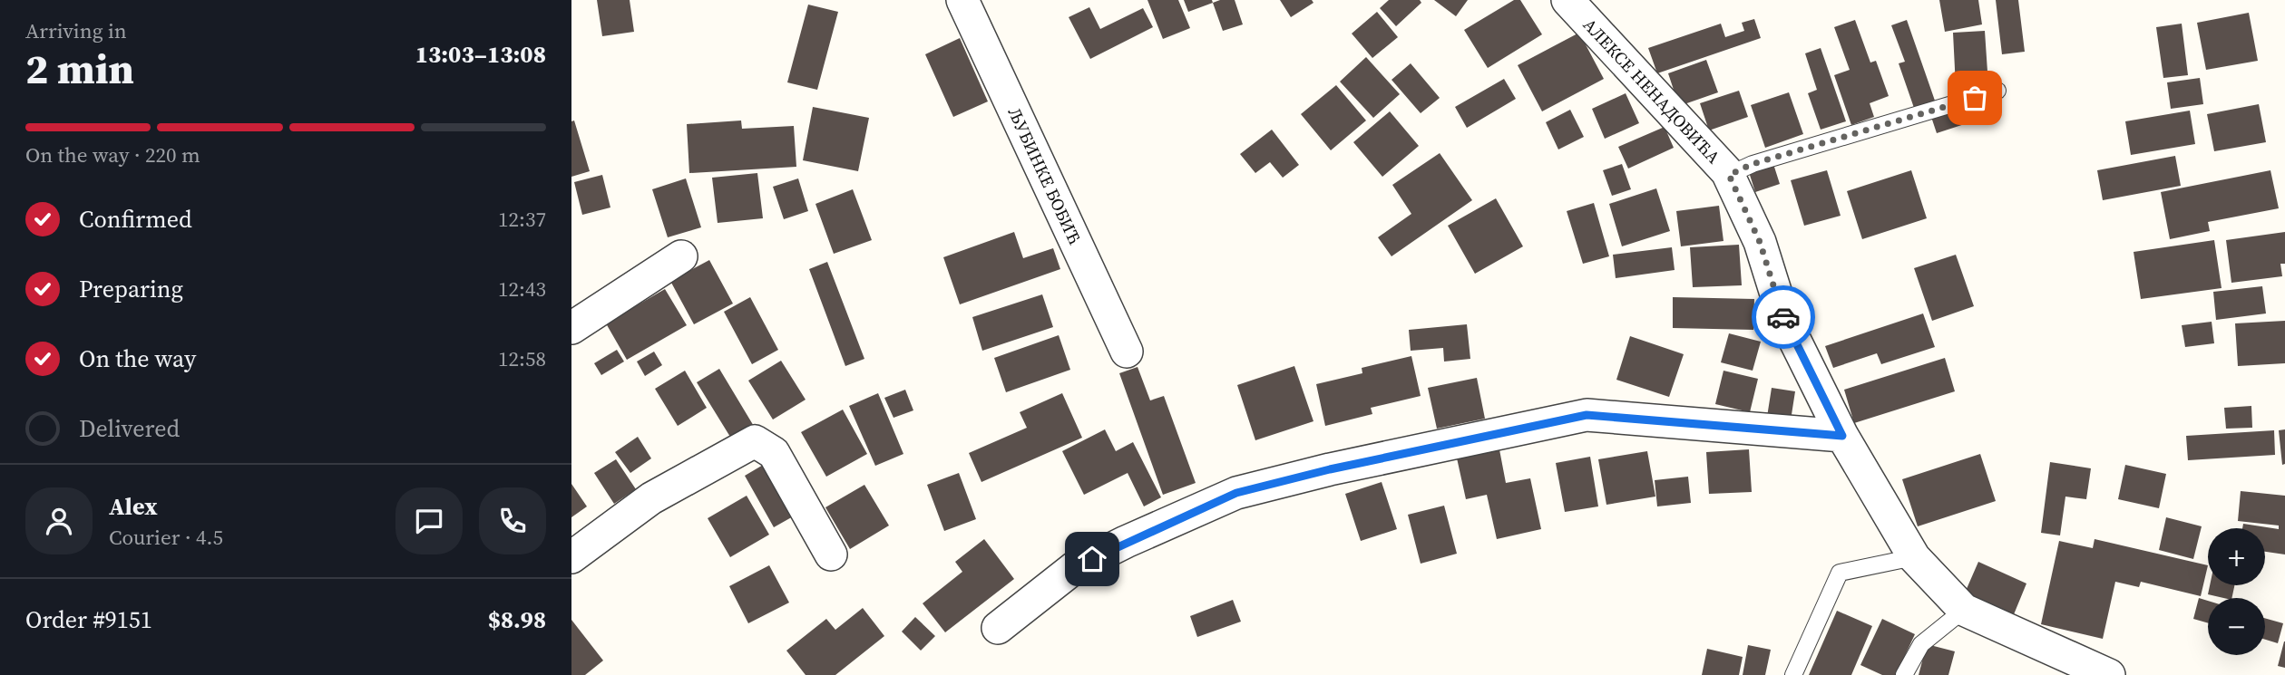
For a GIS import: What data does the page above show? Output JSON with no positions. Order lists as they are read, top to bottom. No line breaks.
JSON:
{"streets":{"street":["АЛЕКСЕ НЕНАДОВИЋА","ЉУБИНКЕ БОБИЋ"]},"page":{"heading":["2 min","Arriving in","13:03–13:08"],"panel":["Alex","Courier · 4.5","Order #9151","$8.98"],"bar":"On the way · 220 m","list":[["Confirmed","12:37"],["Preparing","12:43"],["On the way","12:58"],"Delivered"],"map_buttons":["+","−"]}}
